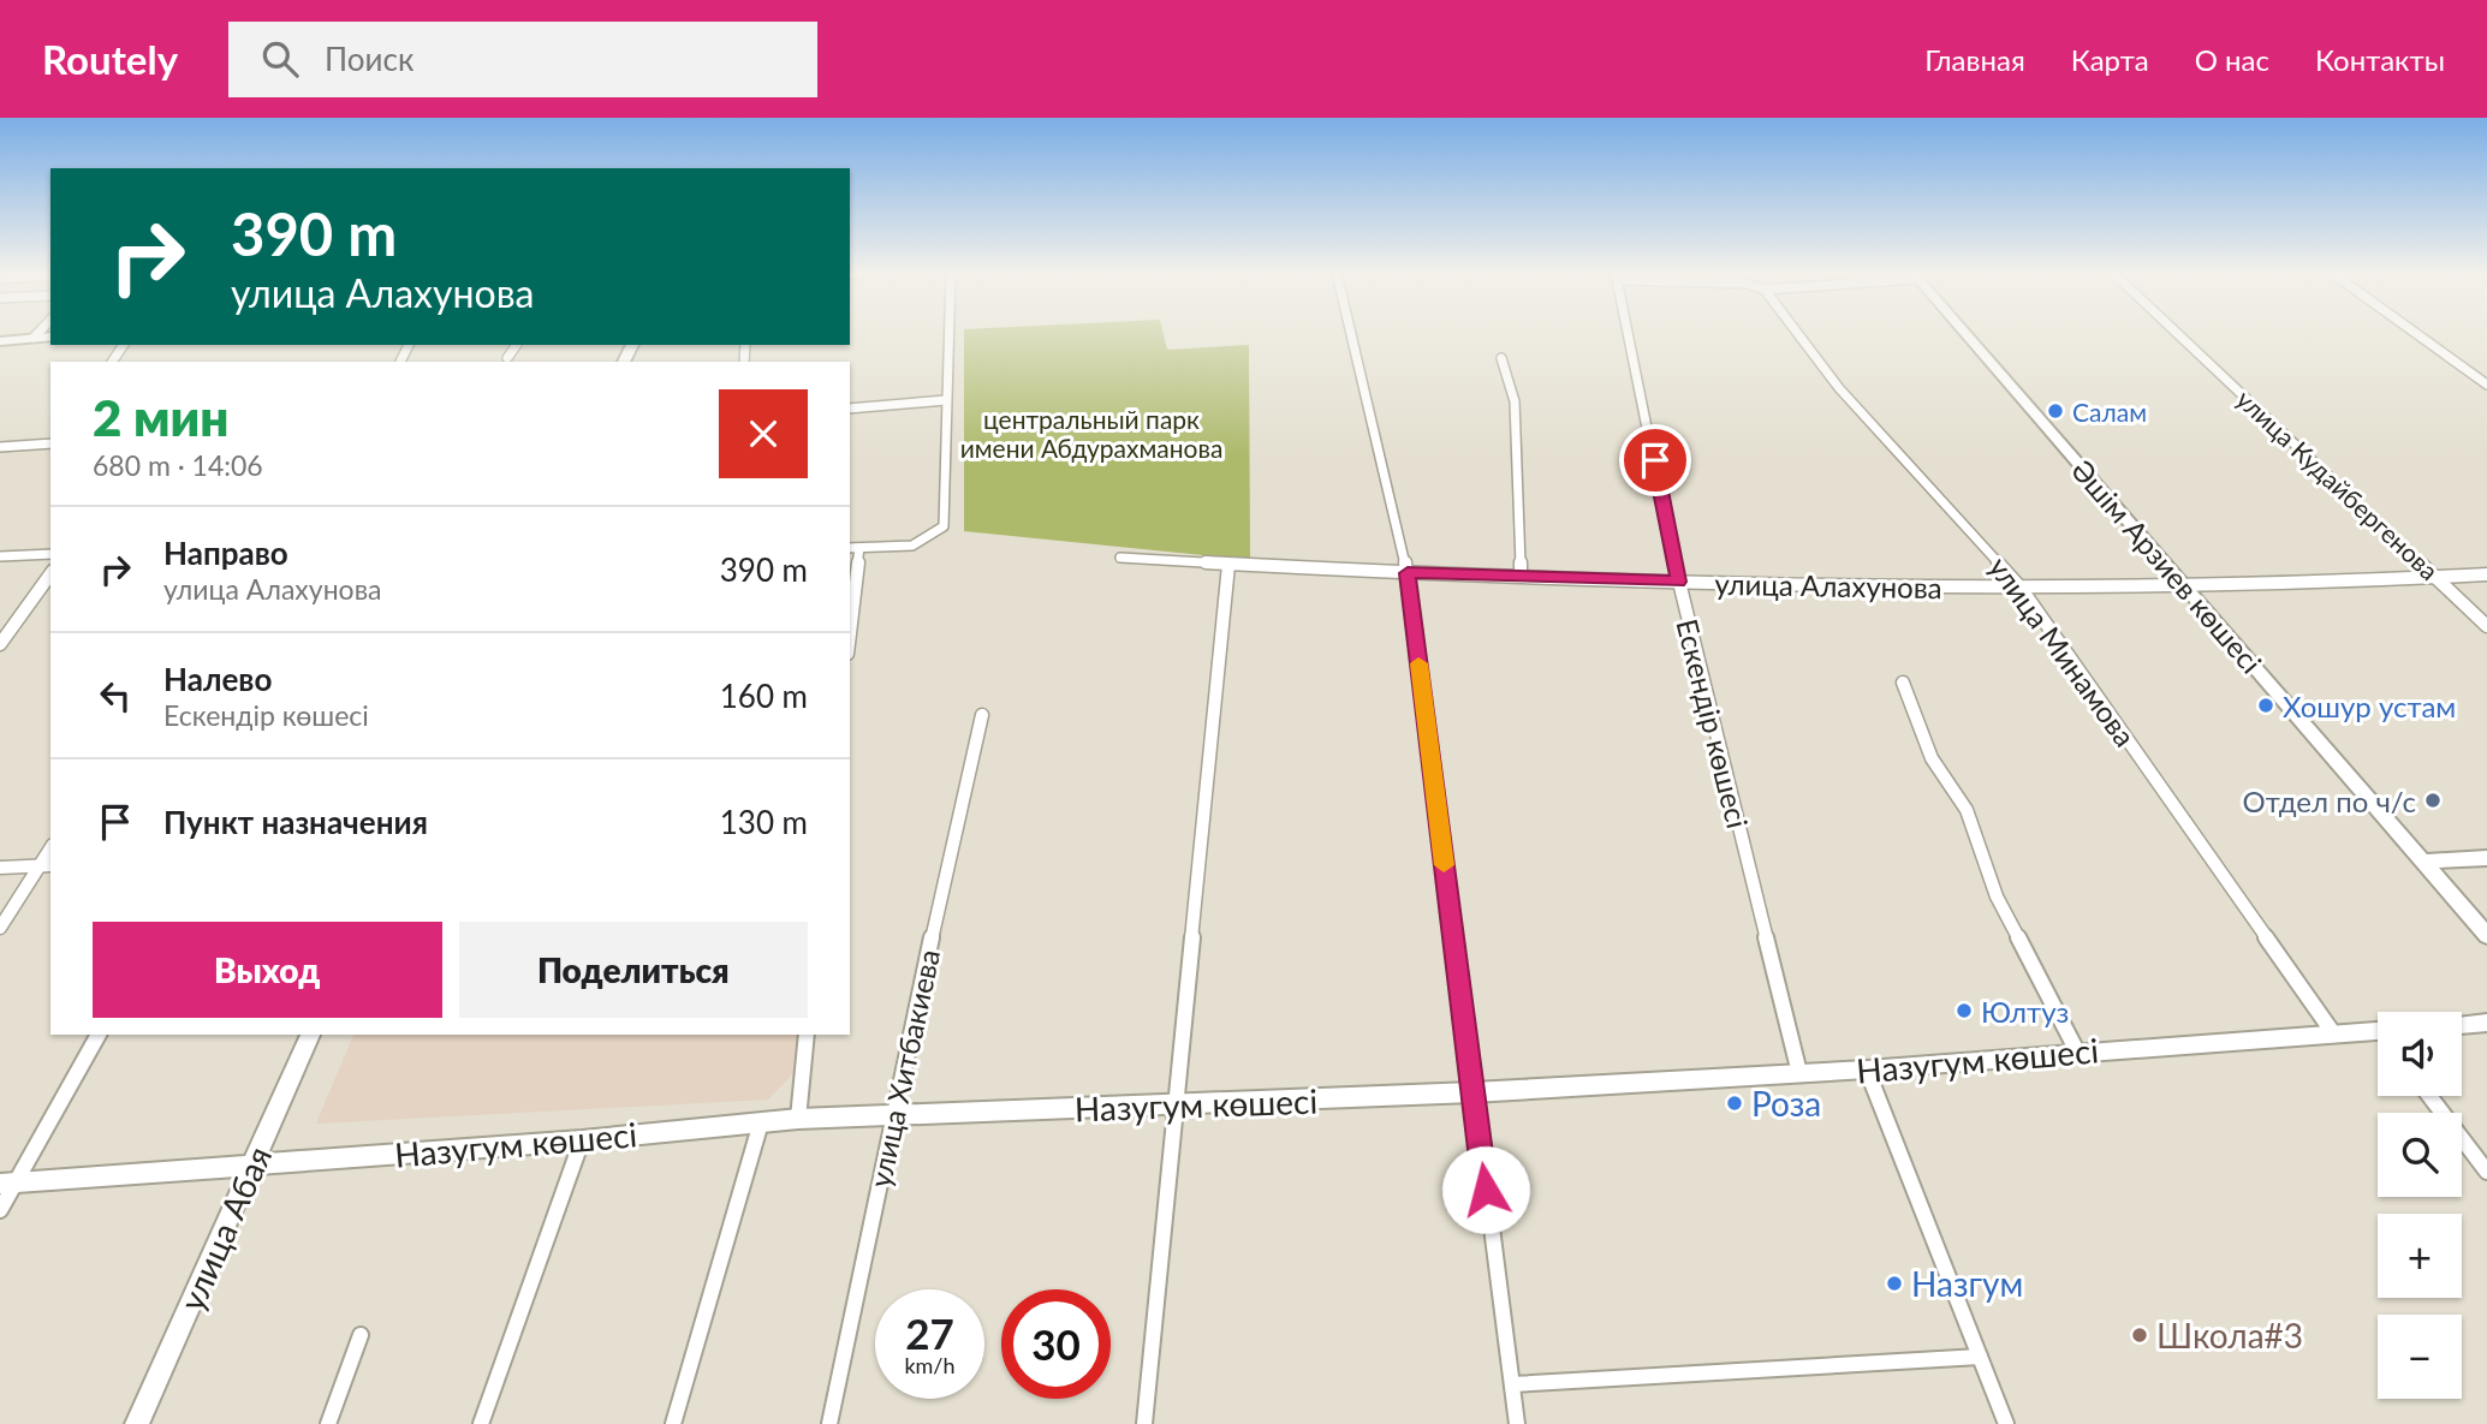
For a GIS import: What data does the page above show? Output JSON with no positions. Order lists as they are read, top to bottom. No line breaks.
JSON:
{"streets":{"street":["улица Кудайбергенова","Әшім Арзиев көшесі","улица Алахунова","улица Минамова","Ескендір көшесі","Назугум көшесі","улица Хитбакиева","улица Абая"]},"crossings":[["улица Кудайбергенова","улица Алахунова"],["Әшім Арзиев көшесі","улица Алахунова"],["улица Алахунова","улица Минамова"],["улица Алахунова","Ескендір көшесі"],["улица Минамова","Назугум көшесі"],["Ескендір көшесі","Назугум көшесі"],["Назугум көшесі","улица Хитбакиева"],["Назугум көшесі","улица Абая"]],"parks":["центральный парк имени Абдурахманова"],"places":["Салам","Хошур устам","Отдел по ч/с","Юлтуз","Роза","Назгум","Школа#3"],"page":{"header":"Routely","search":"Поиск","nav":["Главная","Карта","О нас","Контакты"],"turn":["390 m","улица Алахунова"],"heading":["2 мин","680 m · 14:06"],"list":[{"name":"Направо","note":"улица Алахунова","value":"390 m"},{"name":"Налево","note":"Ескендір көшесі","value":"160 m"},{"name":"Пункт назначения","value":"130 m"}],"buttons":["Выход","Поделиться"],"map_buttons":["+","−"],"speed":"27 km/h","limit":"30"}}
